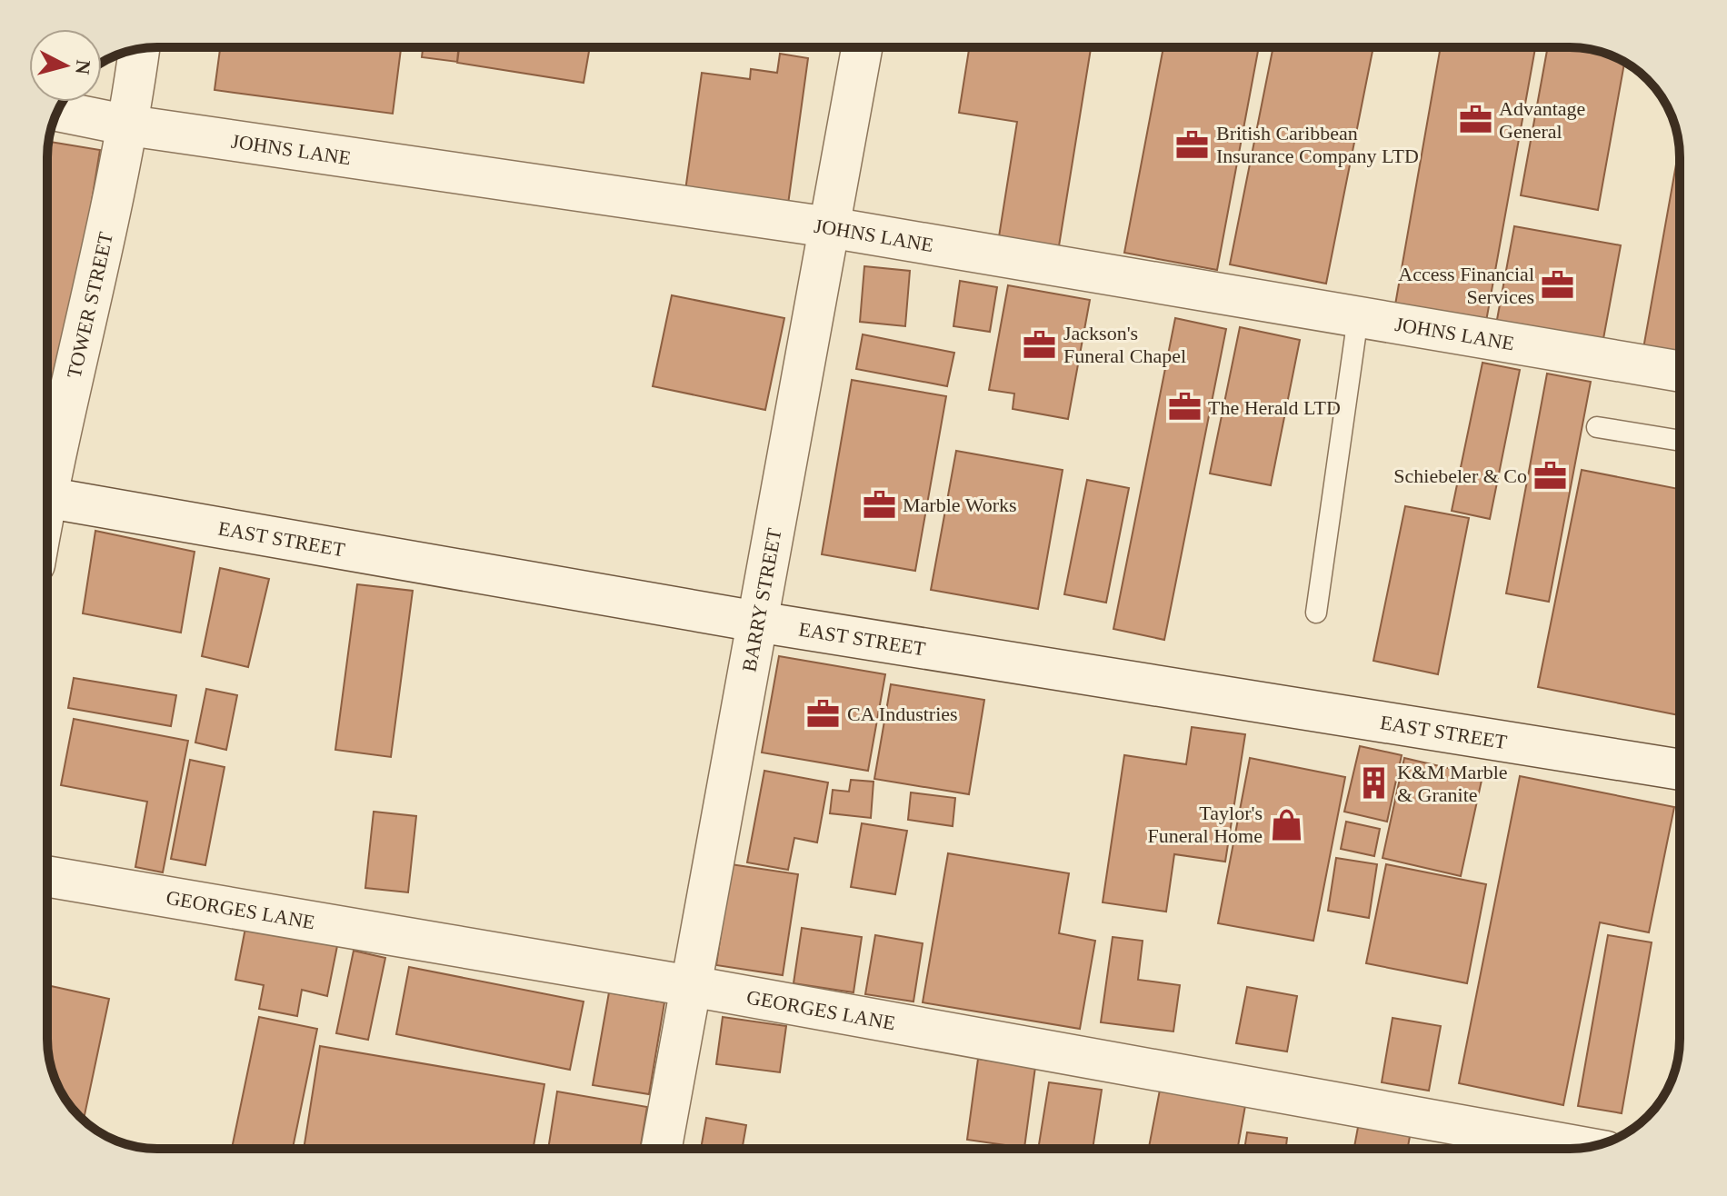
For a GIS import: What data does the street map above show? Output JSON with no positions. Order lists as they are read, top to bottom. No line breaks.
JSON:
{"streets":{"street":["JOHNS LANE","TOWER STREET","EAST STREET","BARRY STREET","GEORGES LANE"]},"crossings":[["JOHNS LANE","TOWER STREET"],["JOHNS LANE","BARRY STREET"],["EAST STREET","BARRY STREET"],["BARRY STREET","GEORGES LANE"]],"places":{"office":["Advantage General","British Caribbean Insurance Company LTD","Access Financial Services","Jackson's Funeral Chapel","The Herald LTD","Schiebeler & Co","Marble Works","CA Industries"],"building":["K&M Marble & Granite"],"shop":["Taylor's Funeral Home"]},"north":"right"}
